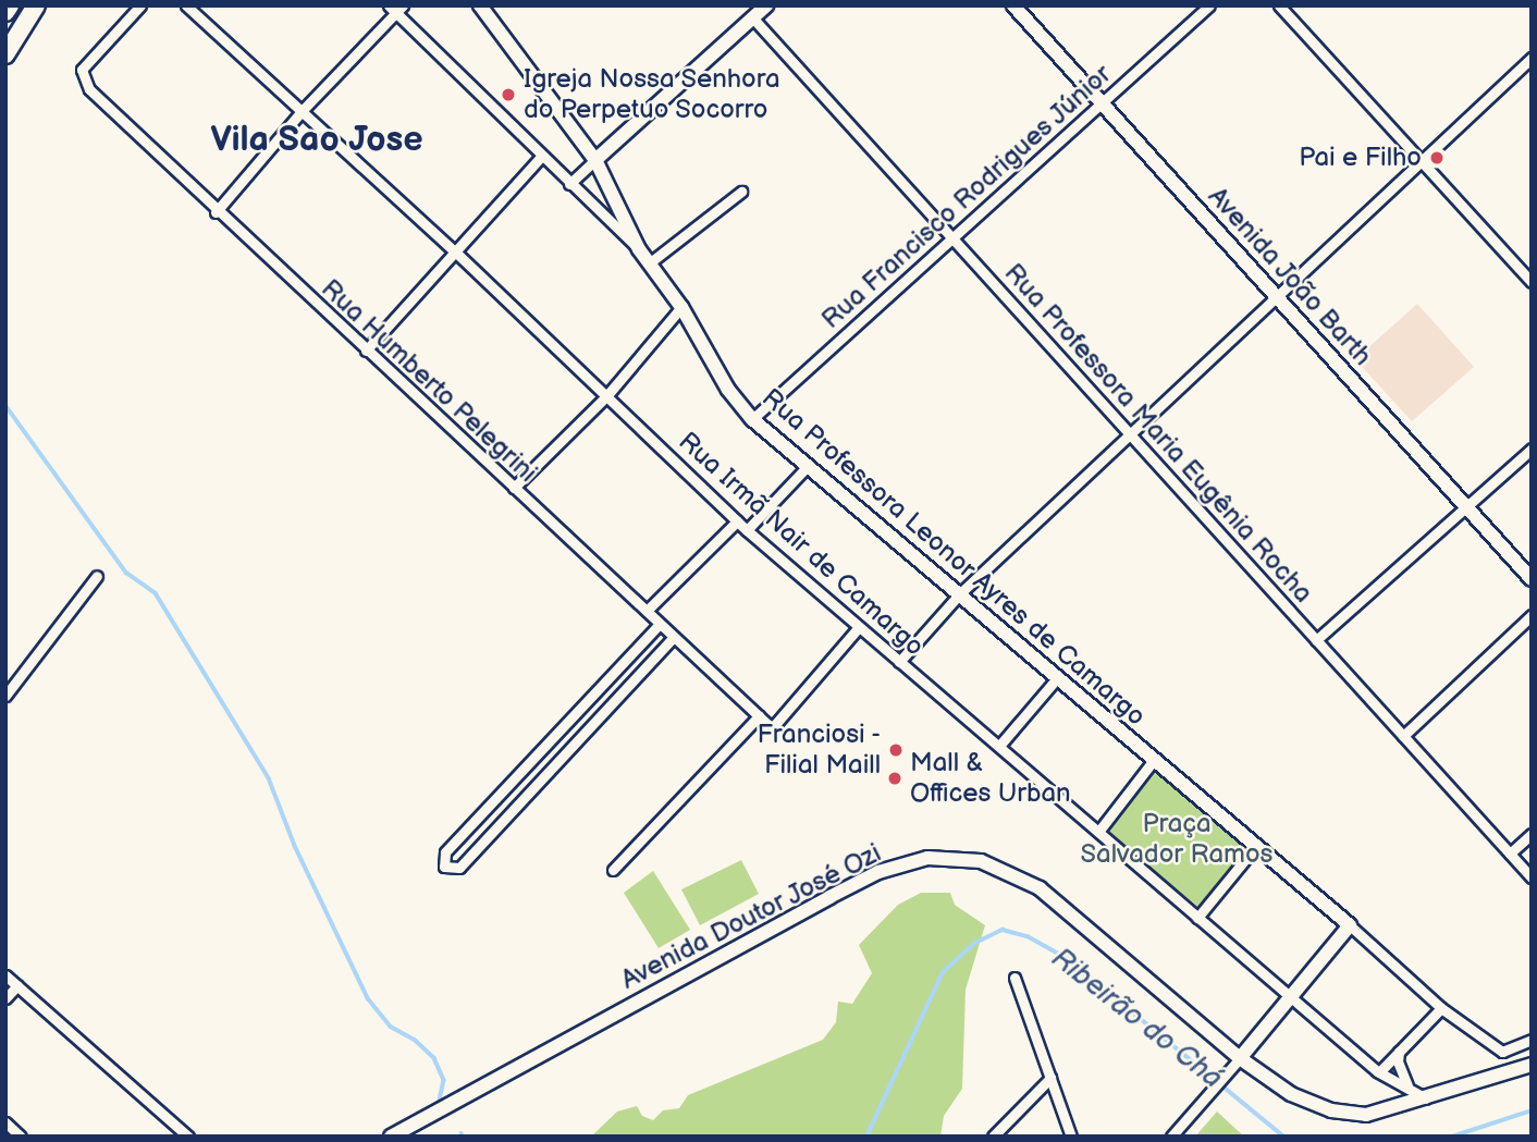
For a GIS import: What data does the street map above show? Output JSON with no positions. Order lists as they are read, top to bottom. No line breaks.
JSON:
{"streets":{"main road":["Avenida João Barth","Rua Professora Leonor Ayres de Camargo","Avenida Doutor José Ozi"],"street":["Rua Francisco Rodrigues Júnior","Rua Humberto Pelegrini","Rua Professora Maria Eugênia Rocha","Rua Irmã Nair de Camargo"]},"crossings":[["Rua Francisco Rodrigues Júnior","Avenida João Barth"],["Rua Francisco Rodrigues Júnior","Rua Professora Maria Eugênia Rocha"],["Rua Francisco Rodrigues Júnior","Rua Professora Leonor Ayres de Camargo"],["Rua Irmã Nair de Camargo","Avenida Doutor José Ozi"]],"districts":["Vila Sao Jose"],"water":["Ribeirão do Chá"],"parks":["Praça Salvador Ramos"],"places":["Igreja Nossa Senhora do Perpetuo Socorro","Pai e Filho","Franciosi - Filial Maill","Mall & Offices Urban"]}
